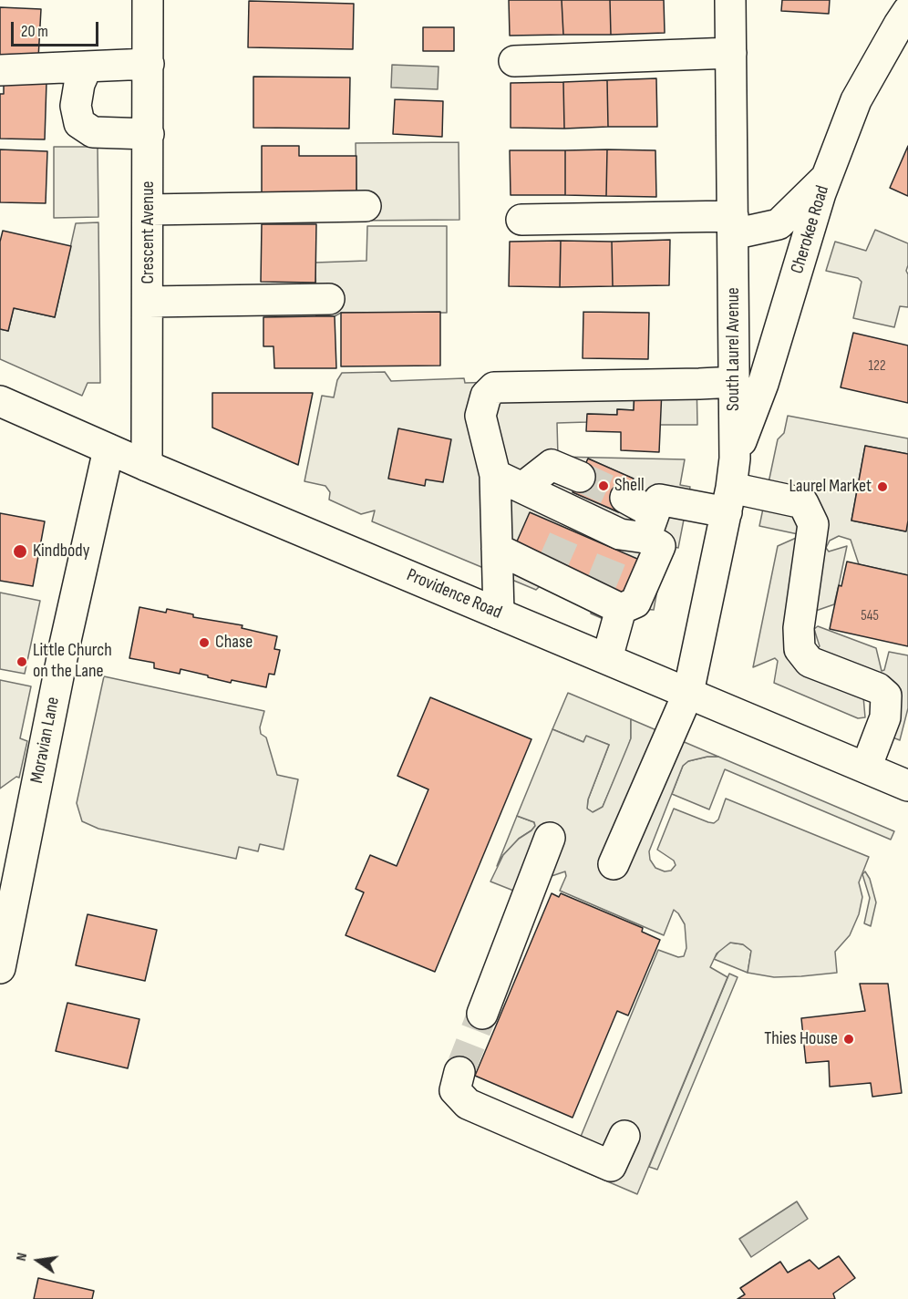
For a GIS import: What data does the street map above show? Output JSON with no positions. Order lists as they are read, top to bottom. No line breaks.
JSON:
{"streets":{"street":["Cherokee Road","Crescent Avenue","South Laurel Avenue","Providence Road","Moravian Lane"]},"crossings":[["Cherokee Road","South Laurel Avenue"],["Crescent Avenue","Providence Road"],["South Laurel Avenue","Providence Road"],["Providence Road","Moravian Lane"]],"places":["Shell","Laurel Market","Kindbody","Chase","Little Church on the Lane","Thies House"],"house_numbers":["122","545"],"scale_bar":"20 m","north":"left"}
